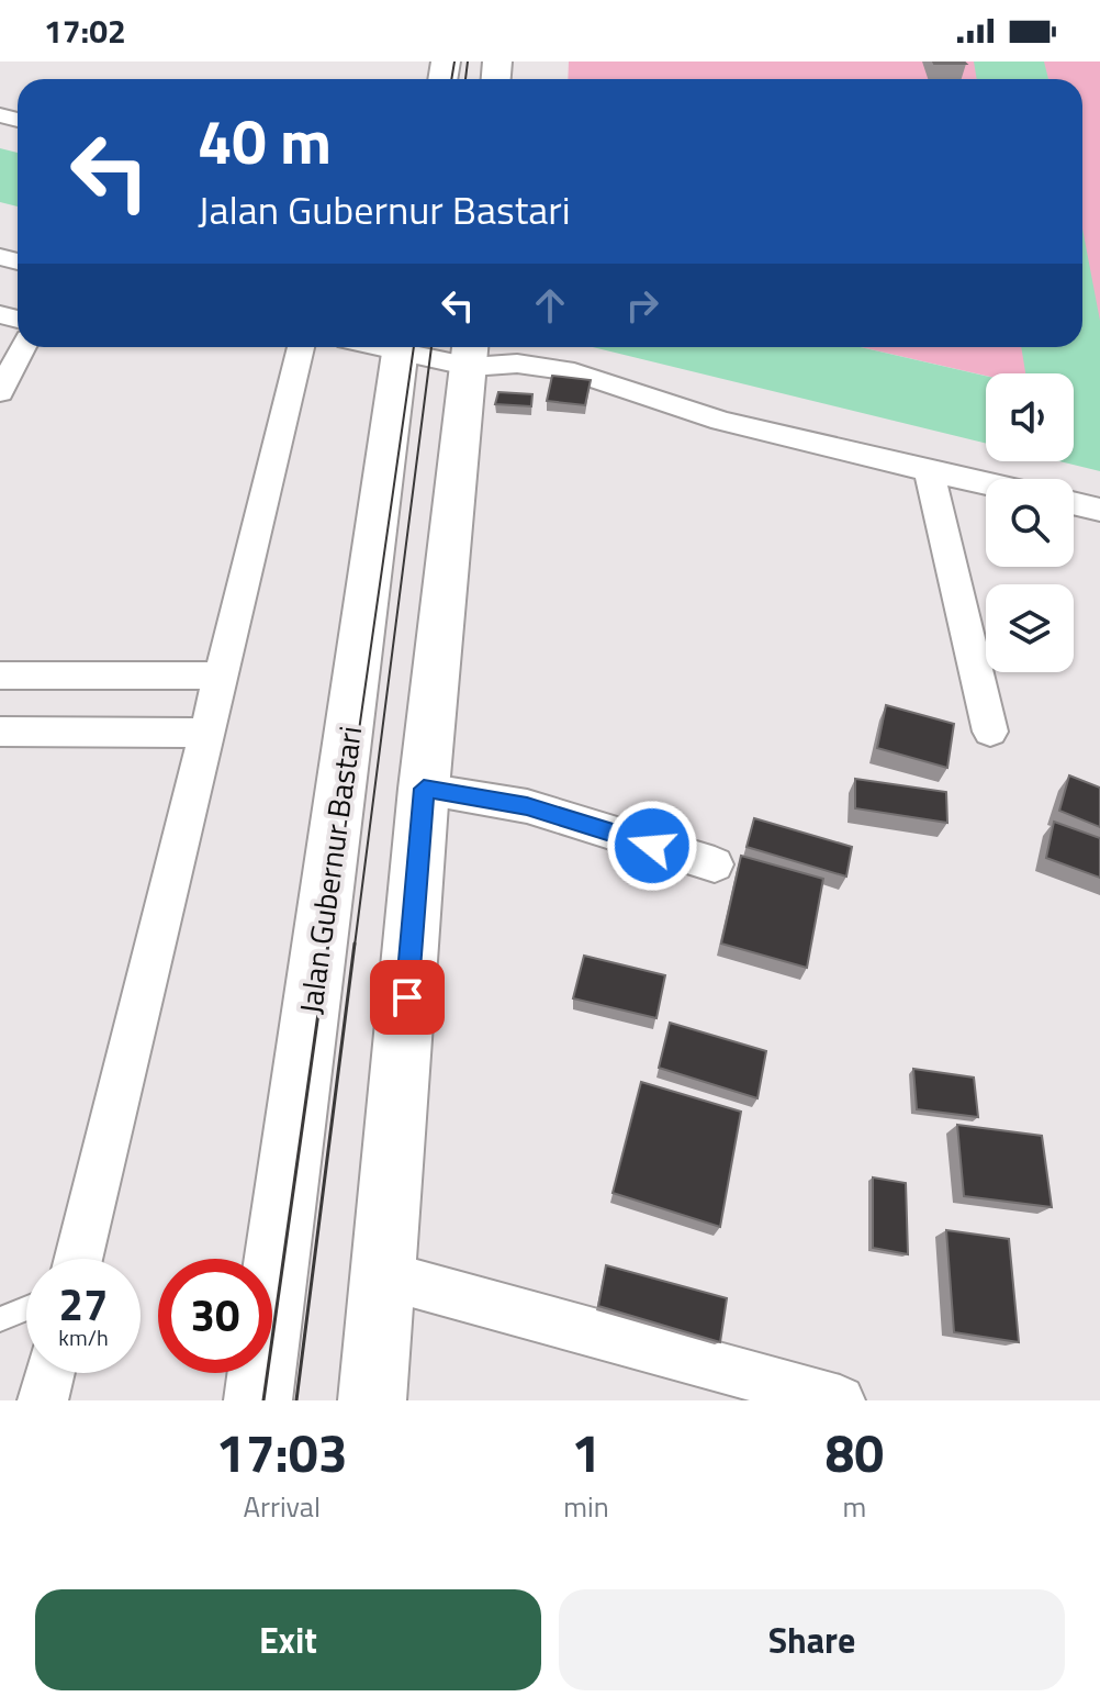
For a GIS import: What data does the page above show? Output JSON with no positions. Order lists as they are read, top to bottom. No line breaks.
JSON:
{"streets":{"highway":["Jalan Gubernur Bastari"]},"page":{"status":"17:02","turn":["40 m","Jalan Gubernur Bastari"],"speed":"27 km/h","limit":"30","eta":["17:03","Arrival","1","min","80","m"],"buttons":["Exit","Share"]}}
